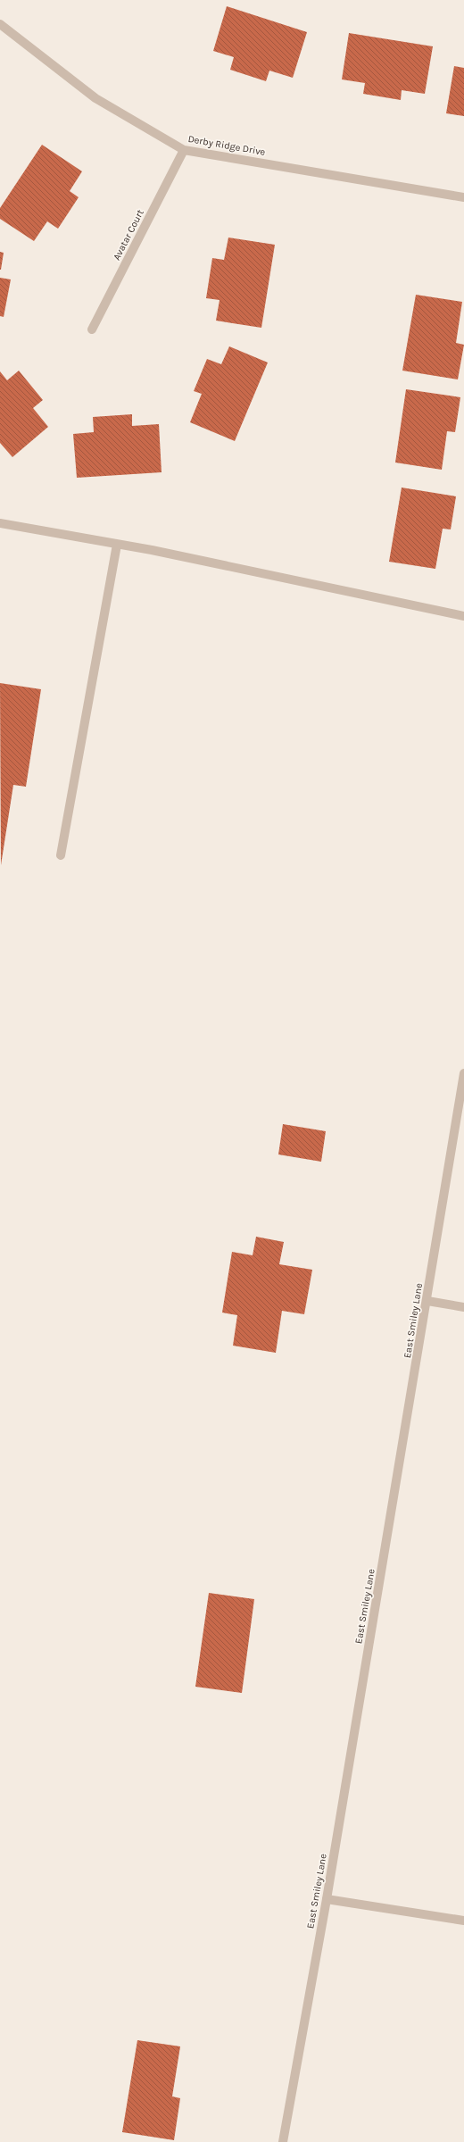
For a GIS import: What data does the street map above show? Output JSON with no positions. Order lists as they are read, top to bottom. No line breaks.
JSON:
{"streets":{"street":["Derby Ridge Drive","Avatar Court","East Smiley Lane"]},"crossings":[["Derby Ridge Drive","Avatar Court"]]}
